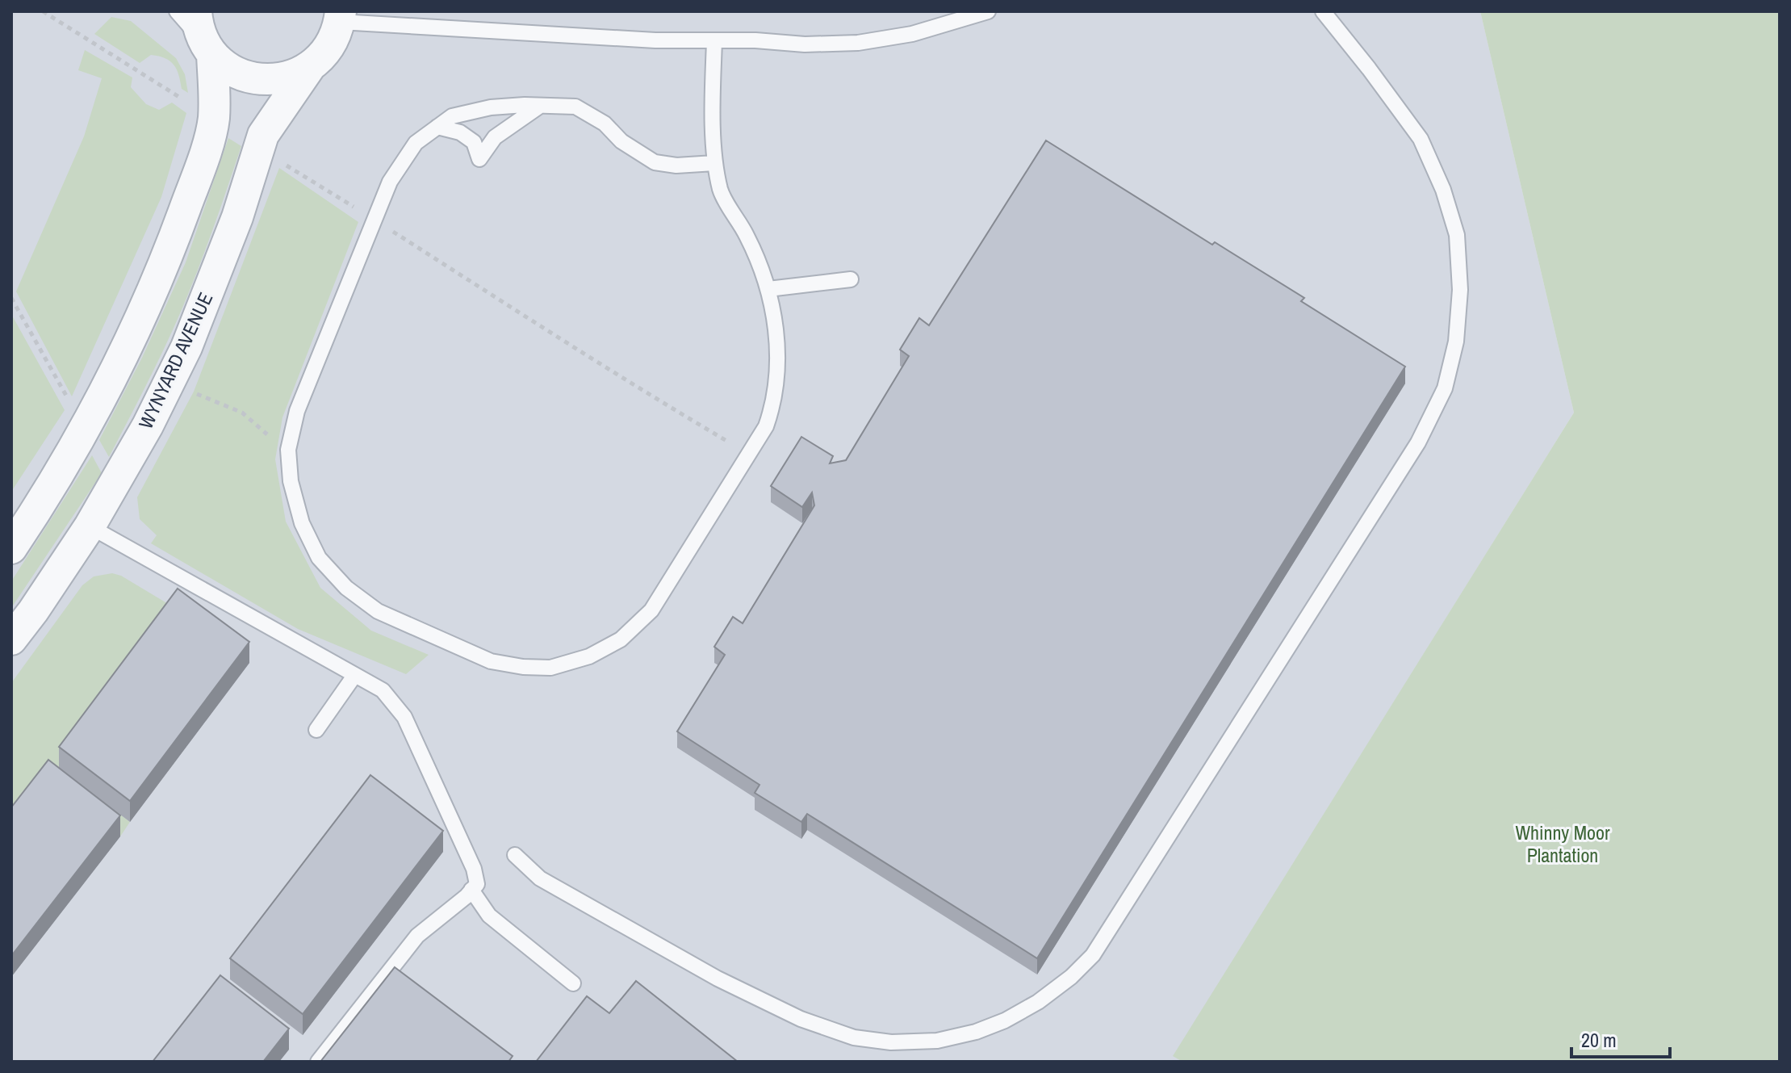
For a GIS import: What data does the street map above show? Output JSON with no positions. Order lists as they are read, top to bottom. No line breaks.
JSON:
{"streets":{"street":["WYNYARD AVENUE"]},"parks":["Whinny Moor Plantation"],"scale_bar":"20 m"}
